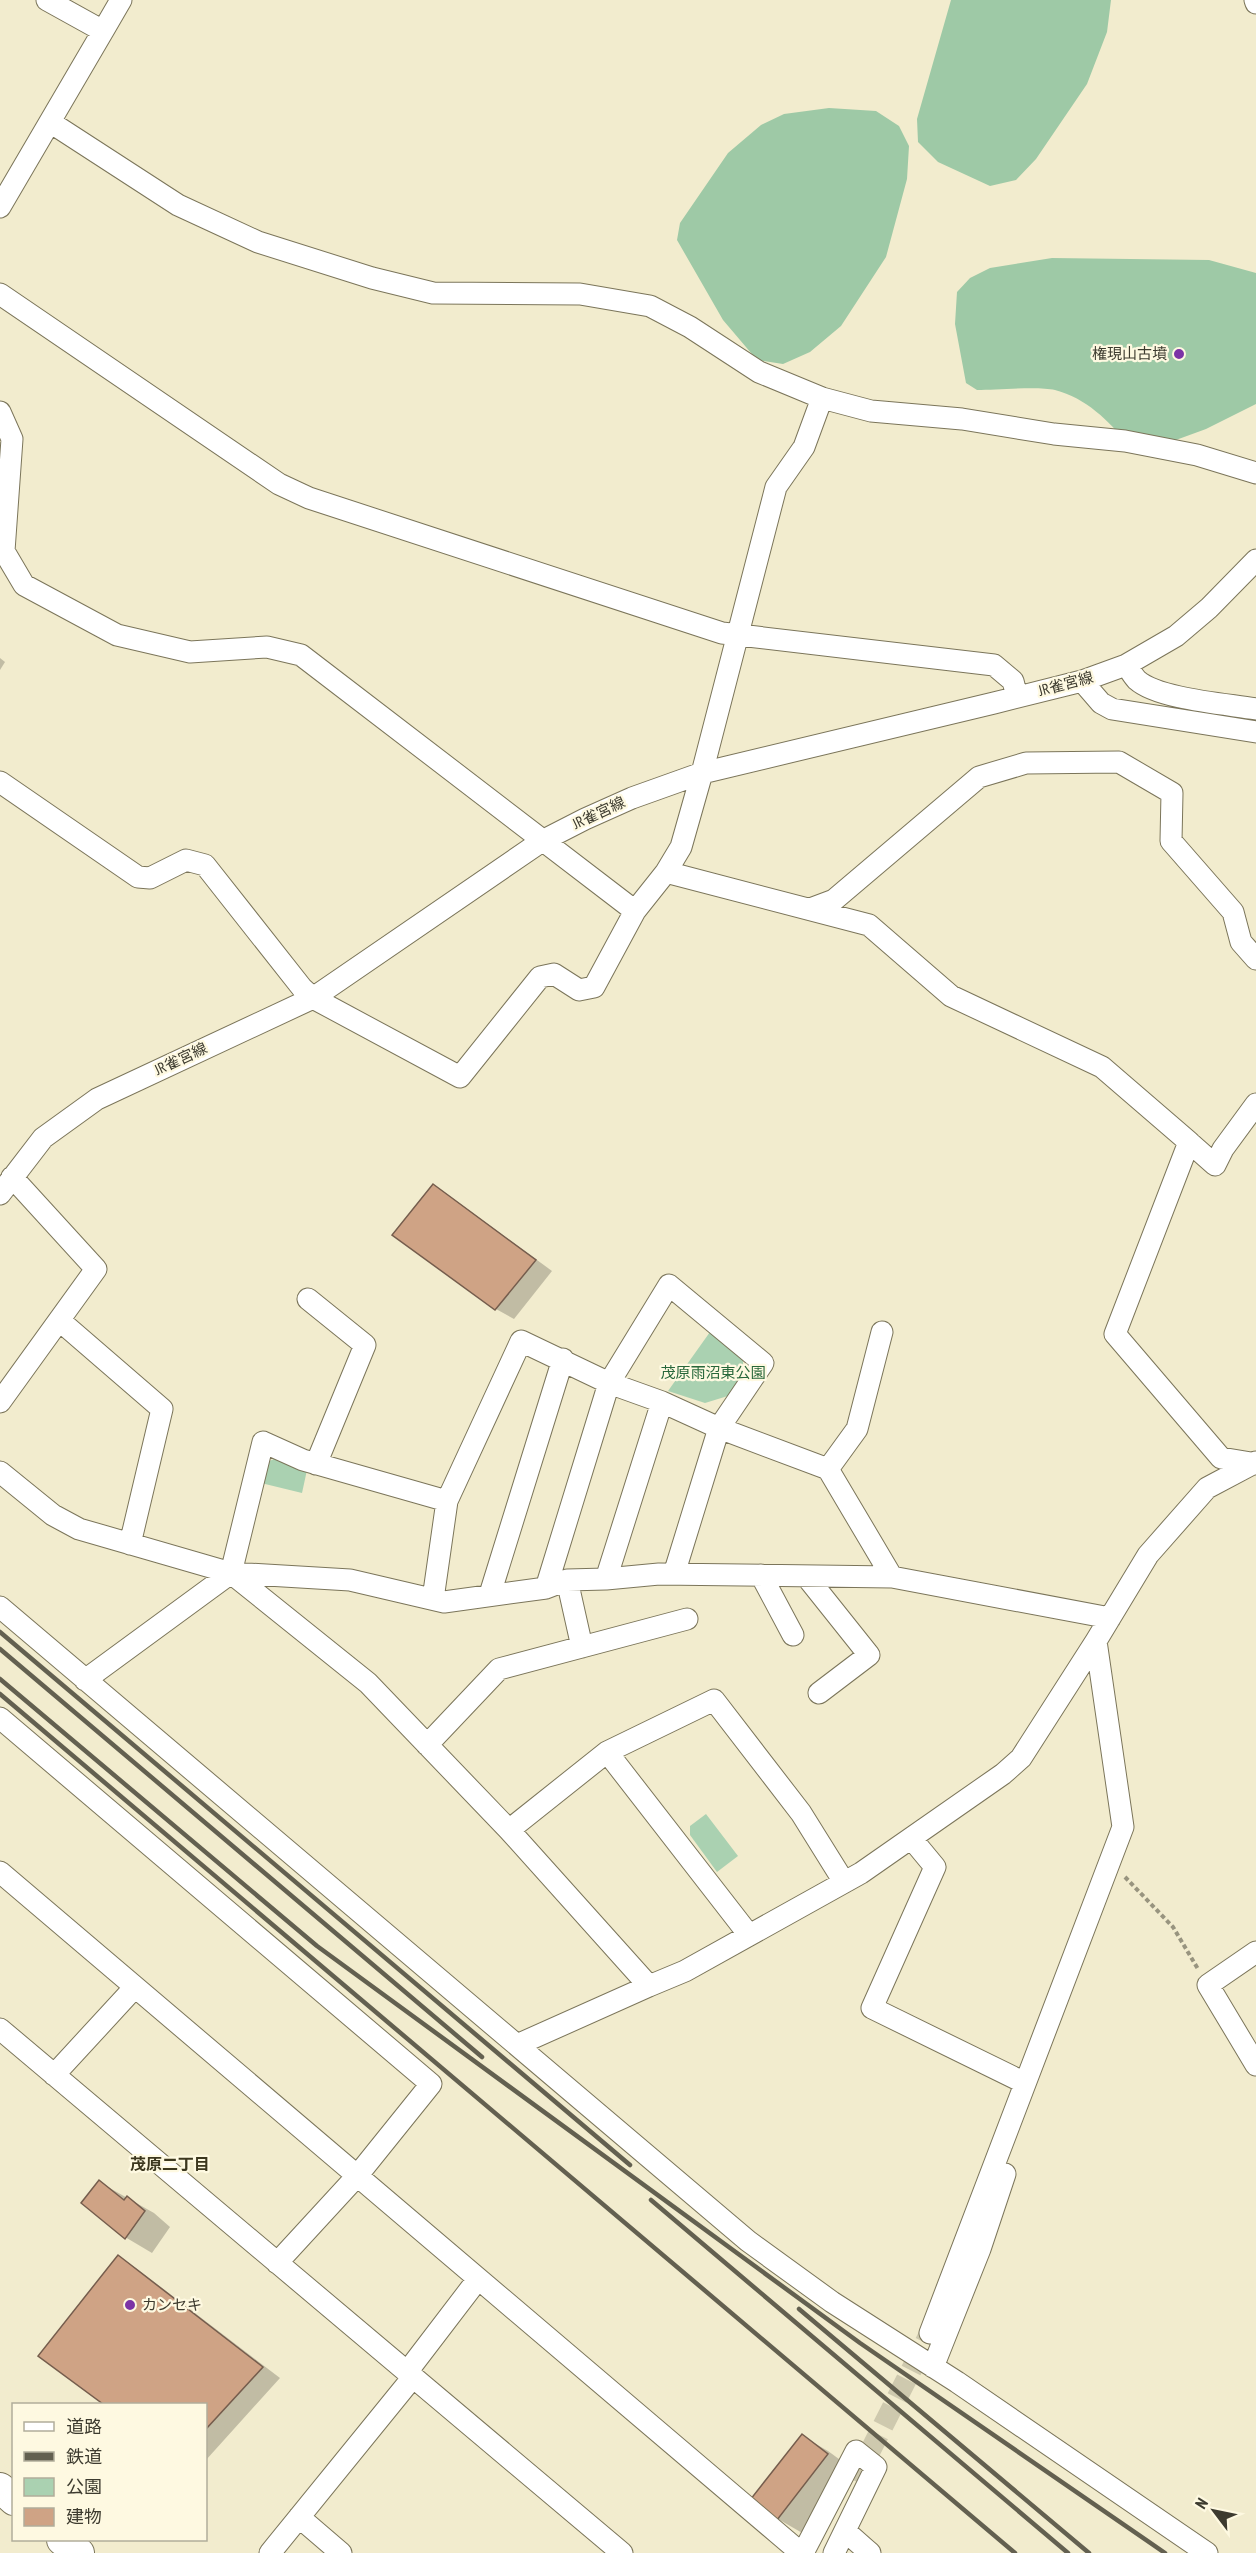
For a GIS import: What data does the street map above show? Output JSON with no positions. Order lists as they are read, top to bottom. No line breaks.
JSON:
{"streets":{"street":["JR雀宮線"]},"districts":["茂原二丁目"],"parks":["茂原雨沼東公園"],"places":["権現山古墳","カンセキ"],"legend":["道路","鉄道","公園","建物"],"north":"top left"}
